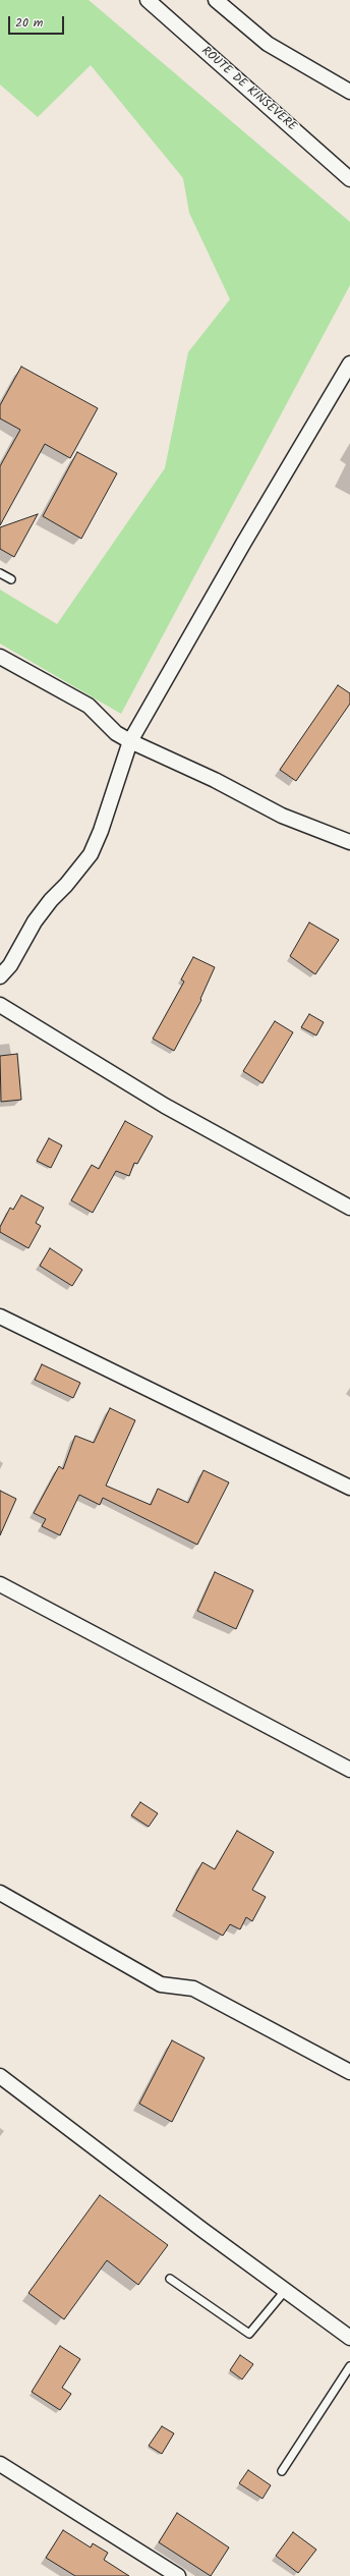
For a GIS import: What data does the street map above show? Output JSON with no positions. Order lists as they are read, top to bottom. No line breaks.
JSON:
{"streets":{"street":["ROUTE DE KINSEVERE"]},"scale_bar":"20 m"}
